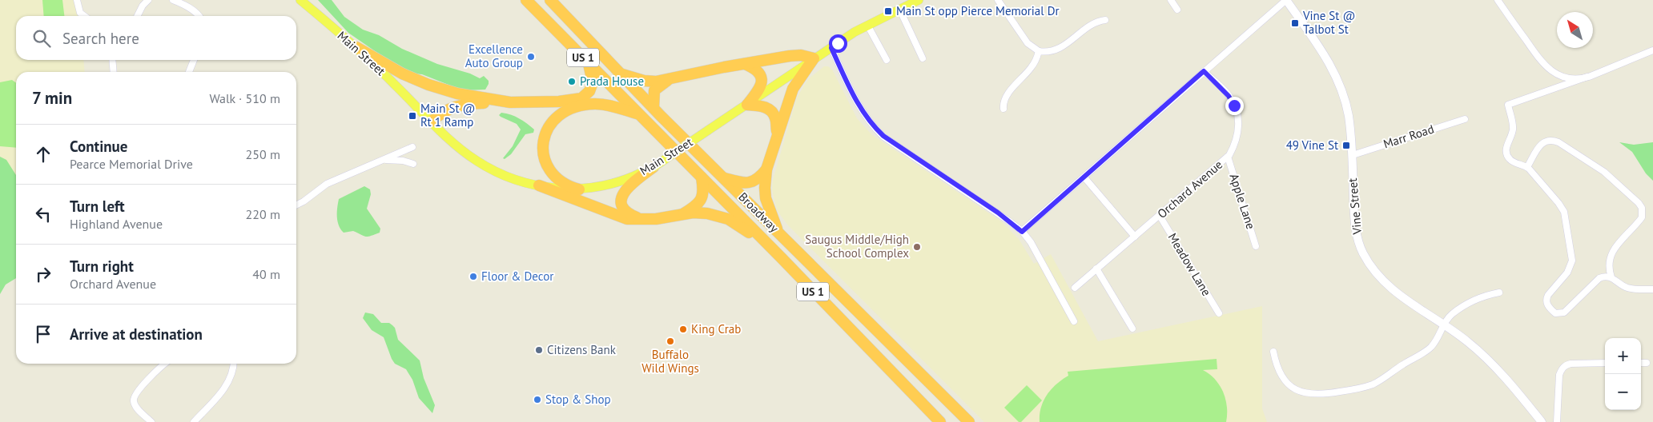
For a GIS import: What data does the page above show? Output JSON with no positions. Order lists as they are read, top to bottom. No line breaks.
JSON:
{"streets":{"highway":["US 1","Broadway"],"main road":["Main Street"],"street":["Marr Road","Orchard Avenue","Apple Lane","Vine Street","Meadow Lane"]},"crossings":[["Marr Road","Vine Street"],["Orchard Avenue","Apple Lane"],["Orchard Avenue","Meadow Lane"]],"places":{"transit":["Main St opp Pierce Memorial Dr","Vine St @ Talbot St","Main St @ Rt 1 Ramp","49 Vine St"],"other":["Excellence Auto Group","Prada House","Saugus Middle/High School Complex","Floor & Decor","King Crab","Buffalo Wild Wings","Citizens Bank","Stop & Shop"]},"north":"top left","page":{"search":"Search here","heading":["7 min","Walk · 510 m"],"list":[["Continue","Pearce Memorial Drive","250 m"],["Turn left","Highland Avenue","220 m"],["Turn right","Orchard Avenue","40 m"],"Arrive at destination"],"map_buttons":["+","−"]}}
